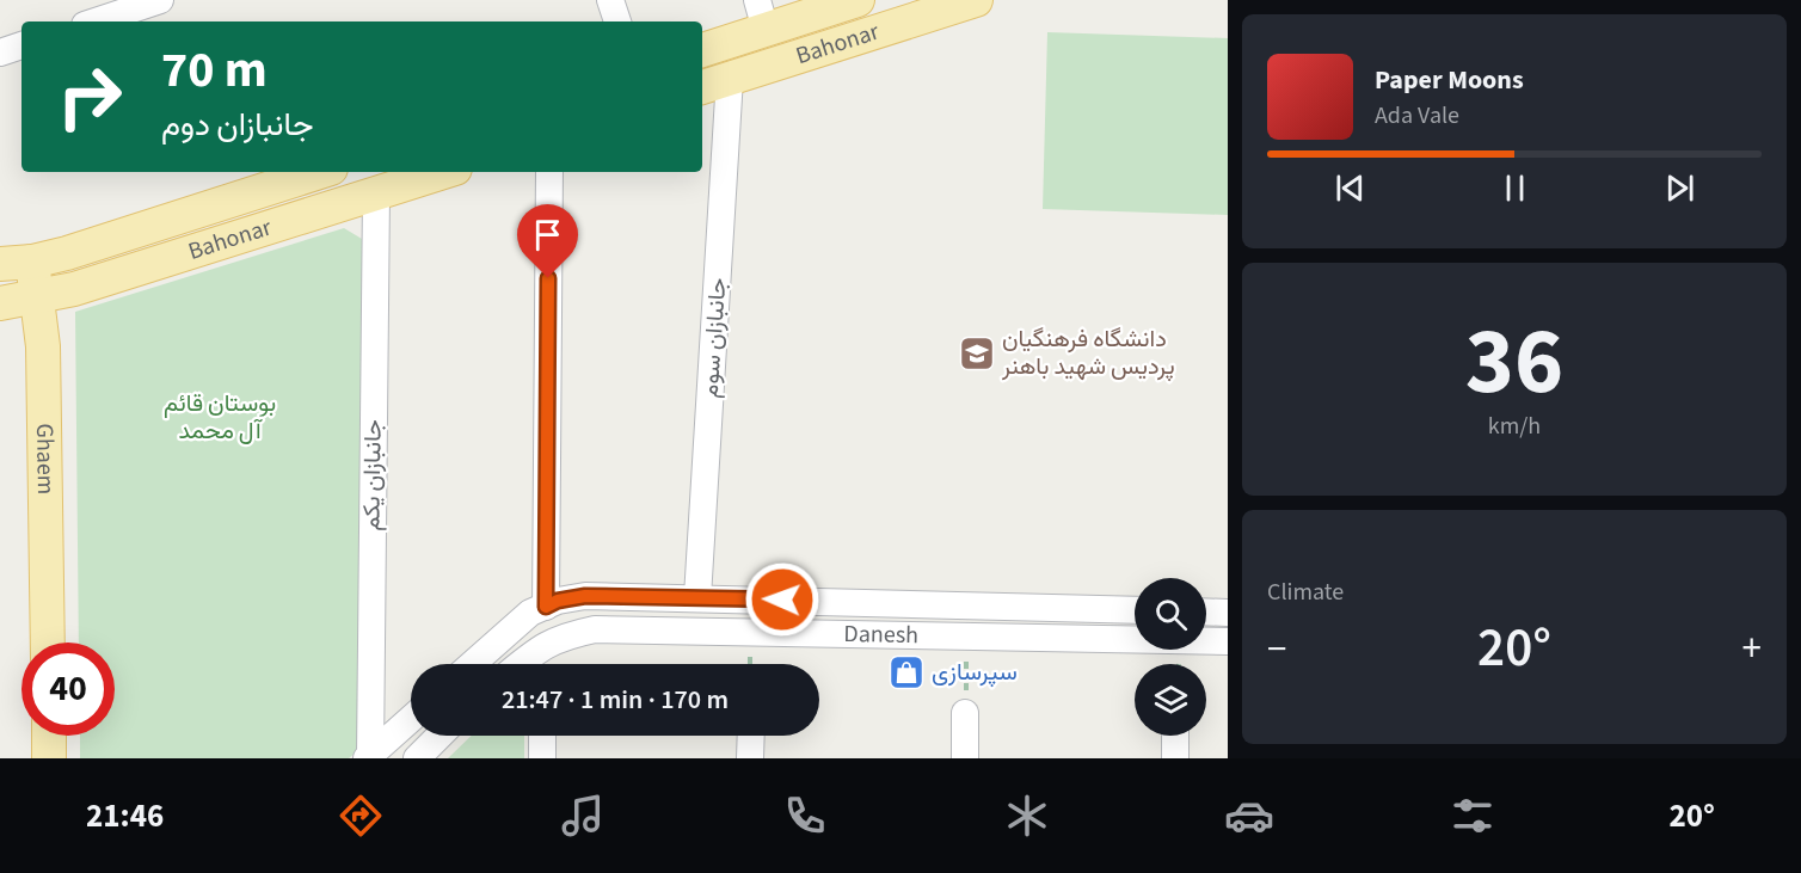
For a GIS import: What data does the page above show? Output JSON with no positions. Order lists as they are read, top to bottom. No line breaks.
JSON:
{"streets":{"main road":["Bahonar","Ghaem"],"street":["جانبازان سوم","جانبازان یکم","Danesh"]},"crossings":[["Bahonar","جانبازان سوم"],["Bahonar","Ghaem"],["Bahonar","جانبازان یکم"],["جانبازان سوم","Danesh"]],"parks":["بوستان قائم آل محمد"],"places":{"school or university":["دانشگاه فرهنگیان پردیس شهید باهنر"],"shop":["سپرسازی"]},"page":{"turn":["70 m","جانبازان دوم"],"song":["Paper Moons","Ada Vale"],"tile":[["36","km/h"],"Climate"],"heat":["−","20°","+"],"limit":"40","trip":"21:47 · 1 min · 170 m","tabs":["21:46","20°"]}}
